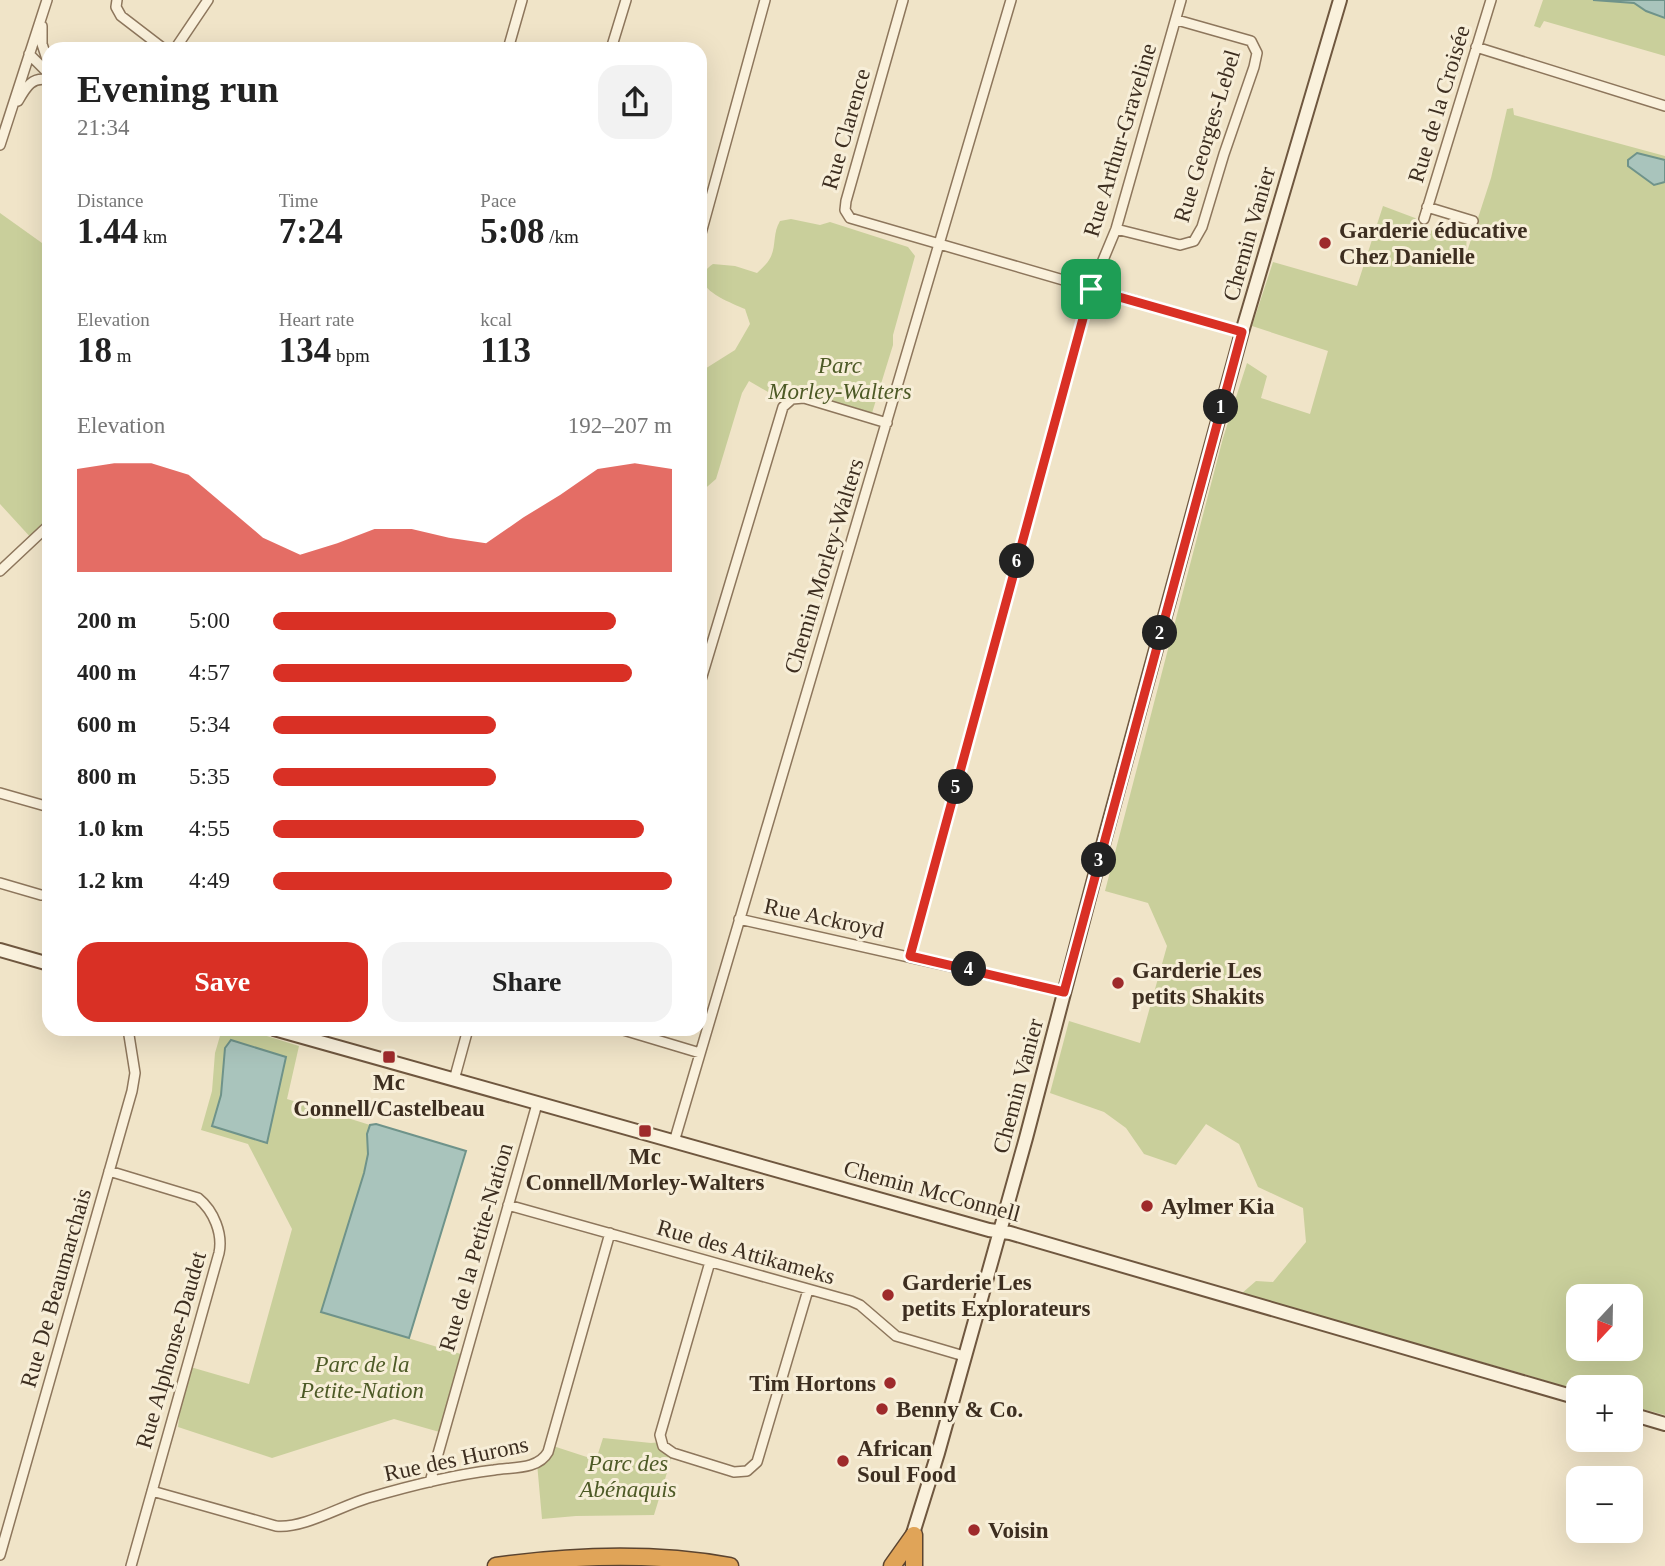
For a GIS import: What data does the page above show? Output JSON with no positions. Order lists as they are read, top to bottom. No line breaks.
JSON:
{"streets":{"main road":["Chemin Vanier","Chemin McConnell"],"street":["Rue de la Croisée","Rue Clarence","Rue Georges-Lebel","Rue Arthur-Graveline","Chemin Morley-Walters","Rue Ackroyd","Rue de la Petite-Nation","Rue des Attikameks","Rue De Beaumarchais","Rue Alphonse-Daudet","Rue des Hurons"]},"crossings":[["Rue Clarence","Chemin Morley-Walters"],["Rue Georges-Lebel","Rue Arthur-Graveline"],["Rue Arthur-Graveline","Rue Ackroyd"],["Chemin Vanier","Rue Ackroyd"],["Chemin Vanier","Chemin McConnell"],["Chemin Vanier","Rue des Attikameks"],["Chemin Morley-Walters","Rue Ackroyd"],["Chemin Morley-Walters","Chemin McConnell"],["Chemin McConnell","Rue de la Petite-Nation"],["Rue de la Petite-Nation","Rue des Attikameks"],["Rue de la Petite-Nation","Rue des Hurons"],["Rue des Attikameks","Rue des Hurons"],["Rue De Beaumarchais","Rue Alphonse-Daudet"],["Rue Alphonse-Daudet","Rue des Hurons"]],"parks":["Parc Morley-Walters","Parc de la Petite-Nation","Parc des Abénaquis"],"places":{"other":["Garderie éducative Chez Danielle","Garderie Les petits Shakits","Aylmer Kia","Garderie Les petits Explorateurs","Tim Hortons","Benny & Co.","African Soul Food","Voisin"],"transit":["Mc Connell/Castelbeau","Mc Connell/Morley-Walters"]},"north":"bottom","page":{"heading":["Evening run","21:34"],"stats":[["Distance","1.44 km"],["Time","7:24"],["Pace","5:08 /km"],["Elevation","18 m"],["Heart rate","134 bpm"],["kcal","113"]],"pins":["1","6","2","5","3","4"],"chart":["Elevation","192–207 m"],"list":[{"name":"200 m","note":"5:00"},{"name":"400 m","note":"4:57"},{"name":"600 m","note":"5:34"},{"name":"800 m","note":"5:35"},{"name":"1.0 km","note":"4:55"},{"name":"1.2 km","note":"4:49"}],"buttons":["Save","Share"],"map_buttons":["+","−"]}}
